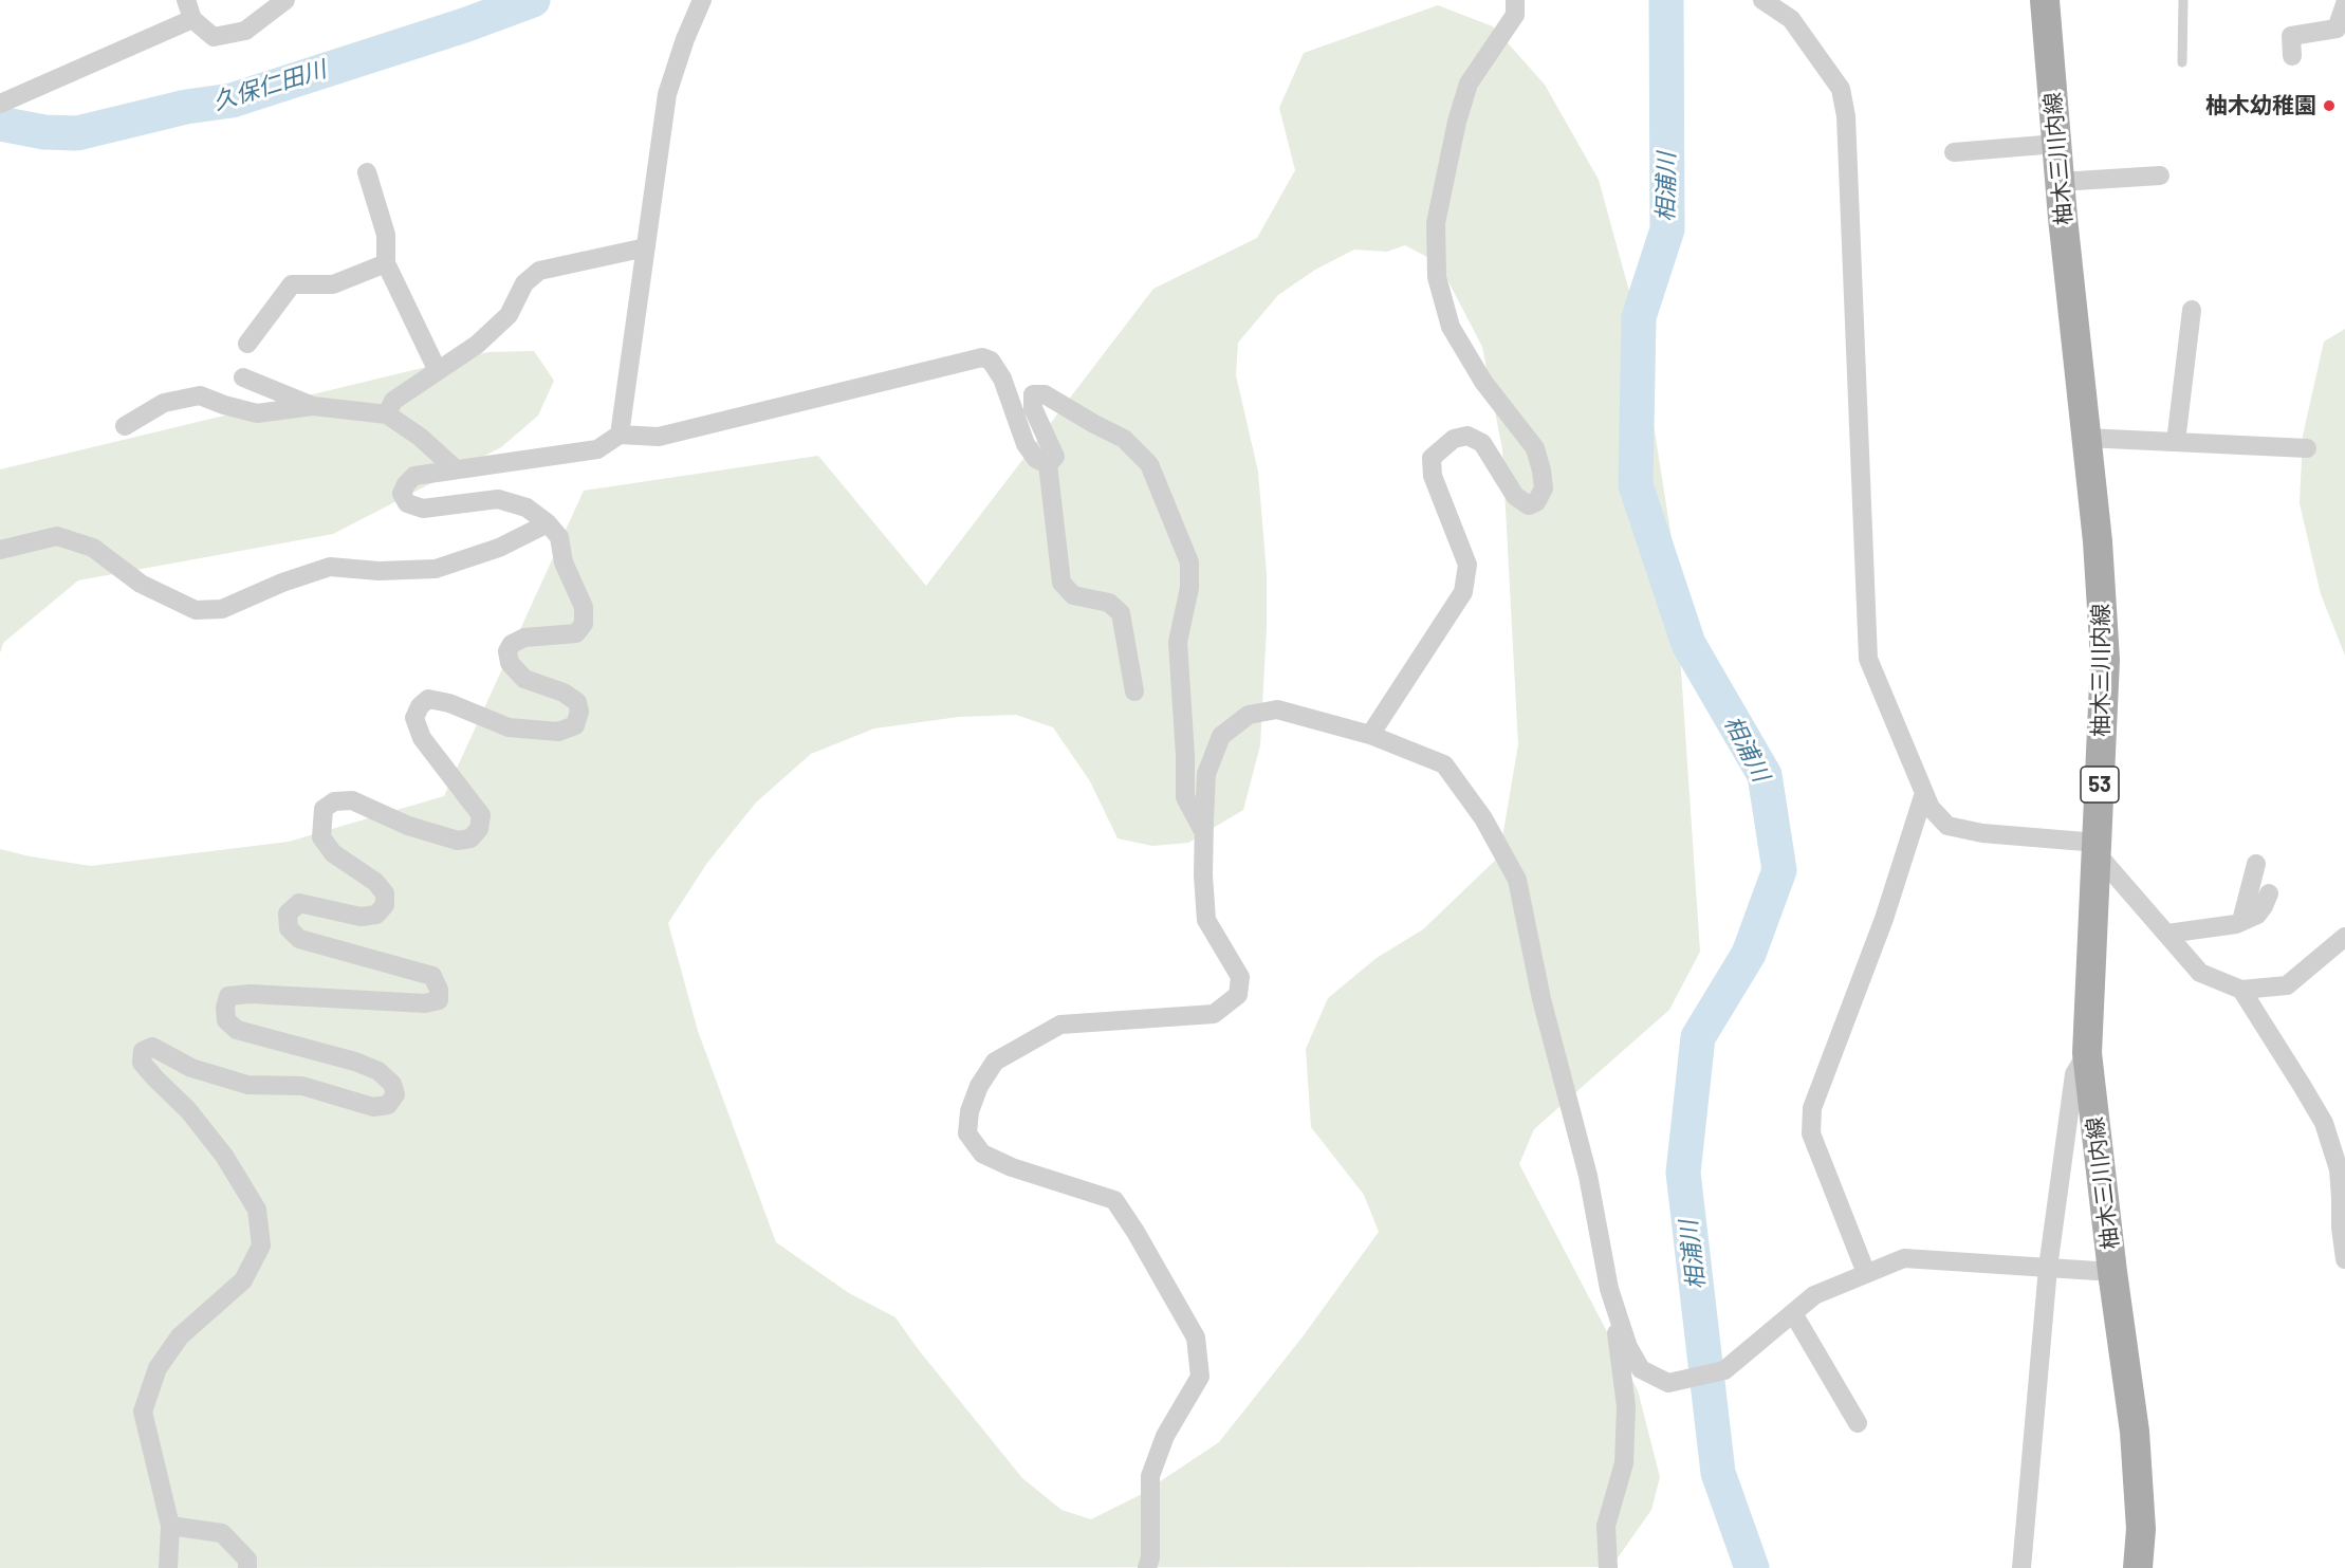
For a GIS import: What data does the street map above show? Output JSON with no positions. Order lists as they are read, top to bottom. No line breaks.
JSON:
{"streets":{"main road":["柚木三川内線","53"]},"water":["久保仁田川","相浦川"],"places":["柚木幼稚園"]}
